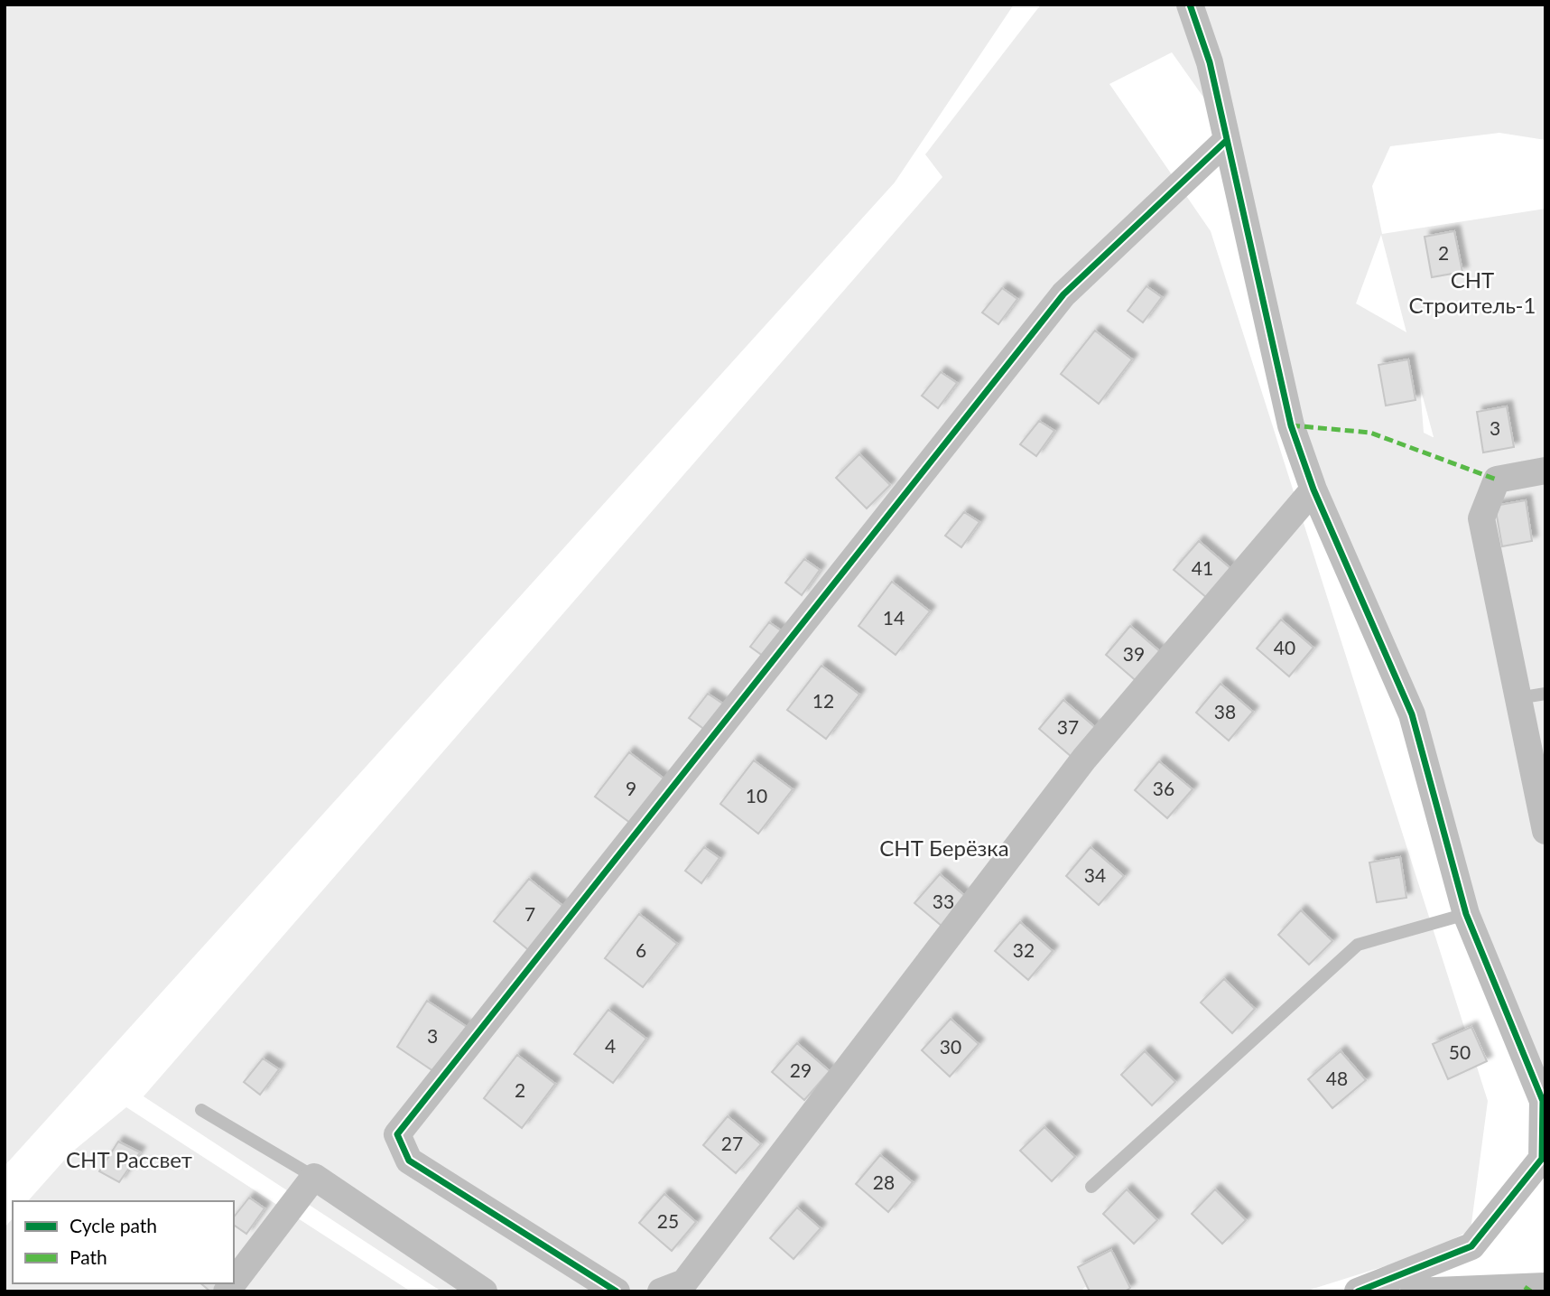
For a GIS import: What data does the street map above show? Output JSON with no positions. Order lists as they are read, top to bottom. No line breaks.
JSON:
{"parks":["СНТ Строитель-1","СНТ Берёзка","СНТ Рассвет"],"house_numbers":["2","3","41","14","40","39","12","38","37","9","36","10","34","33","7","6","32","3","4","30","50","29","48","2","27","28","25"],"legend":["Cycle path","Path"]}
